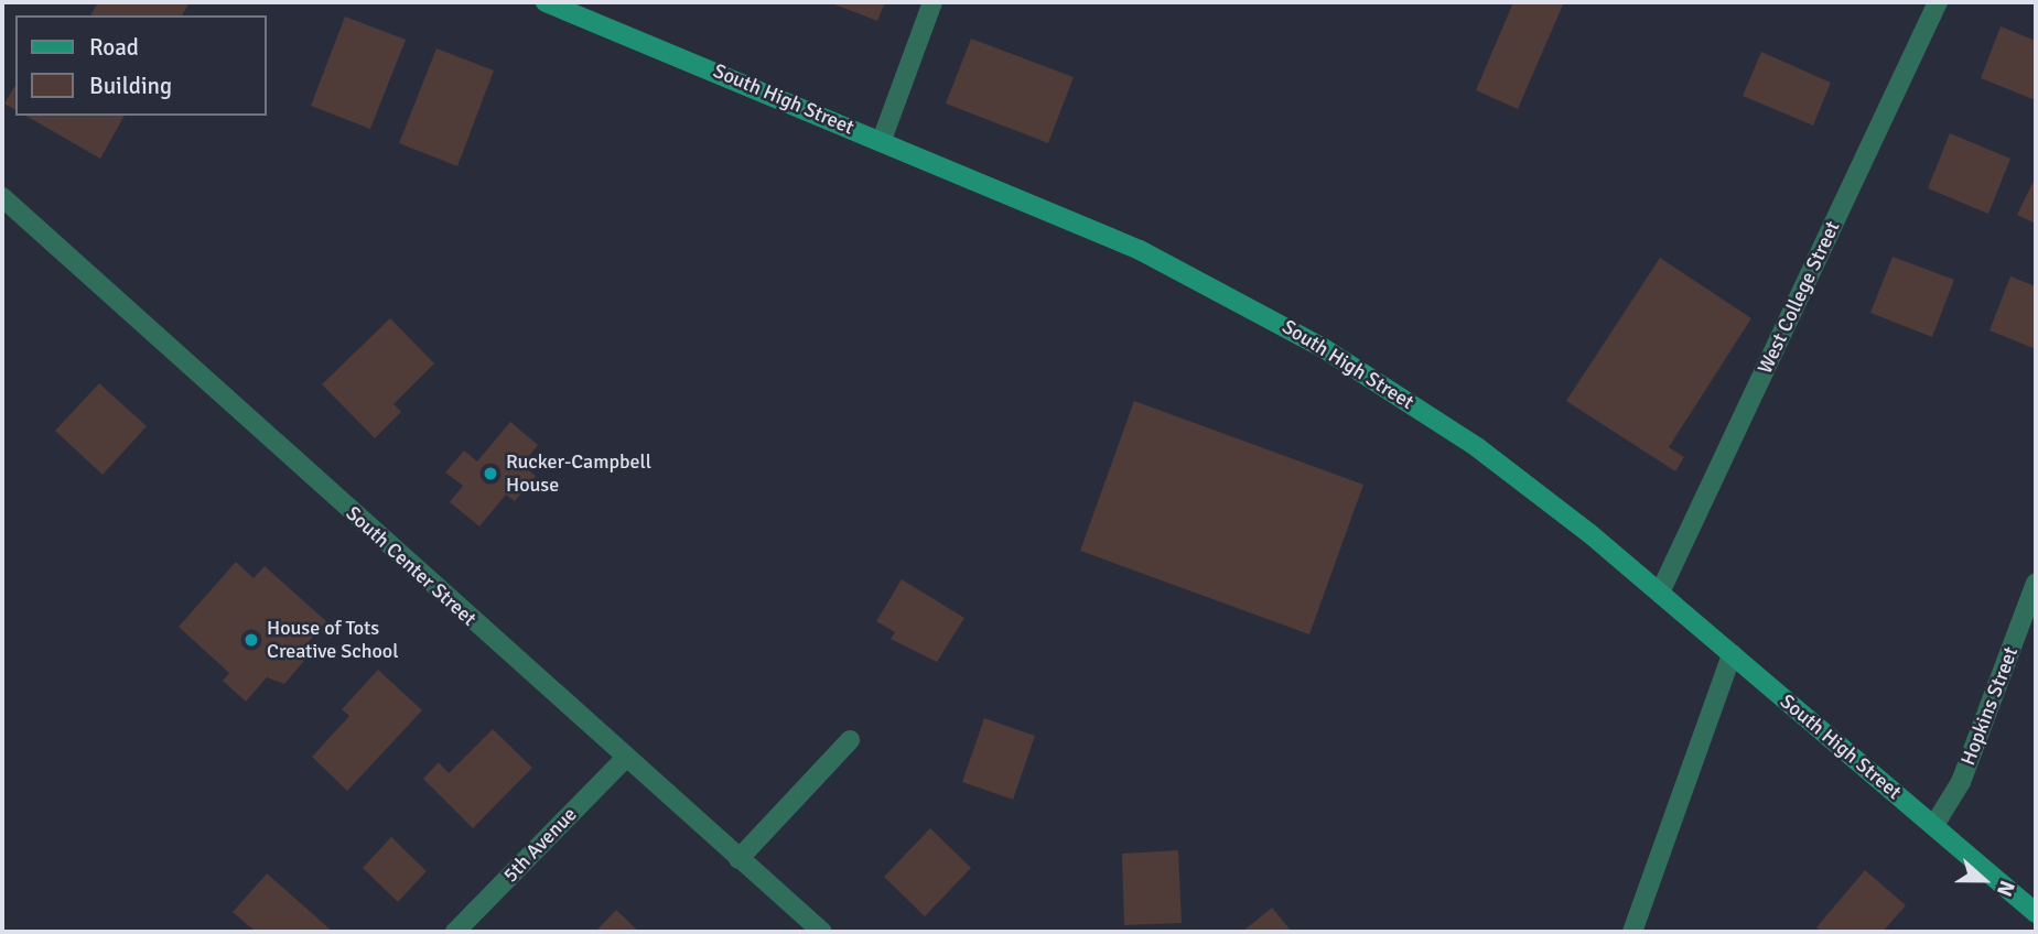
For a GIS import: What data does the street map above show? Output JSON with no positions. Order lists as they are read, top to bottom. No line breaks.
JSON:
{"streets":{"main road":["South High Street"],"street":["West College Street","South Center Street","Hopkins Street","5th Avenue"]},"crossings":[["South High Street","West College Street"],["South High Street","Hopkins Street"],["South Center Street","5th Avenue"]],"places":["Rucker-Campbell House","House of Tots Creative School"],"legend":["Road","Building"],"north":"right"}
